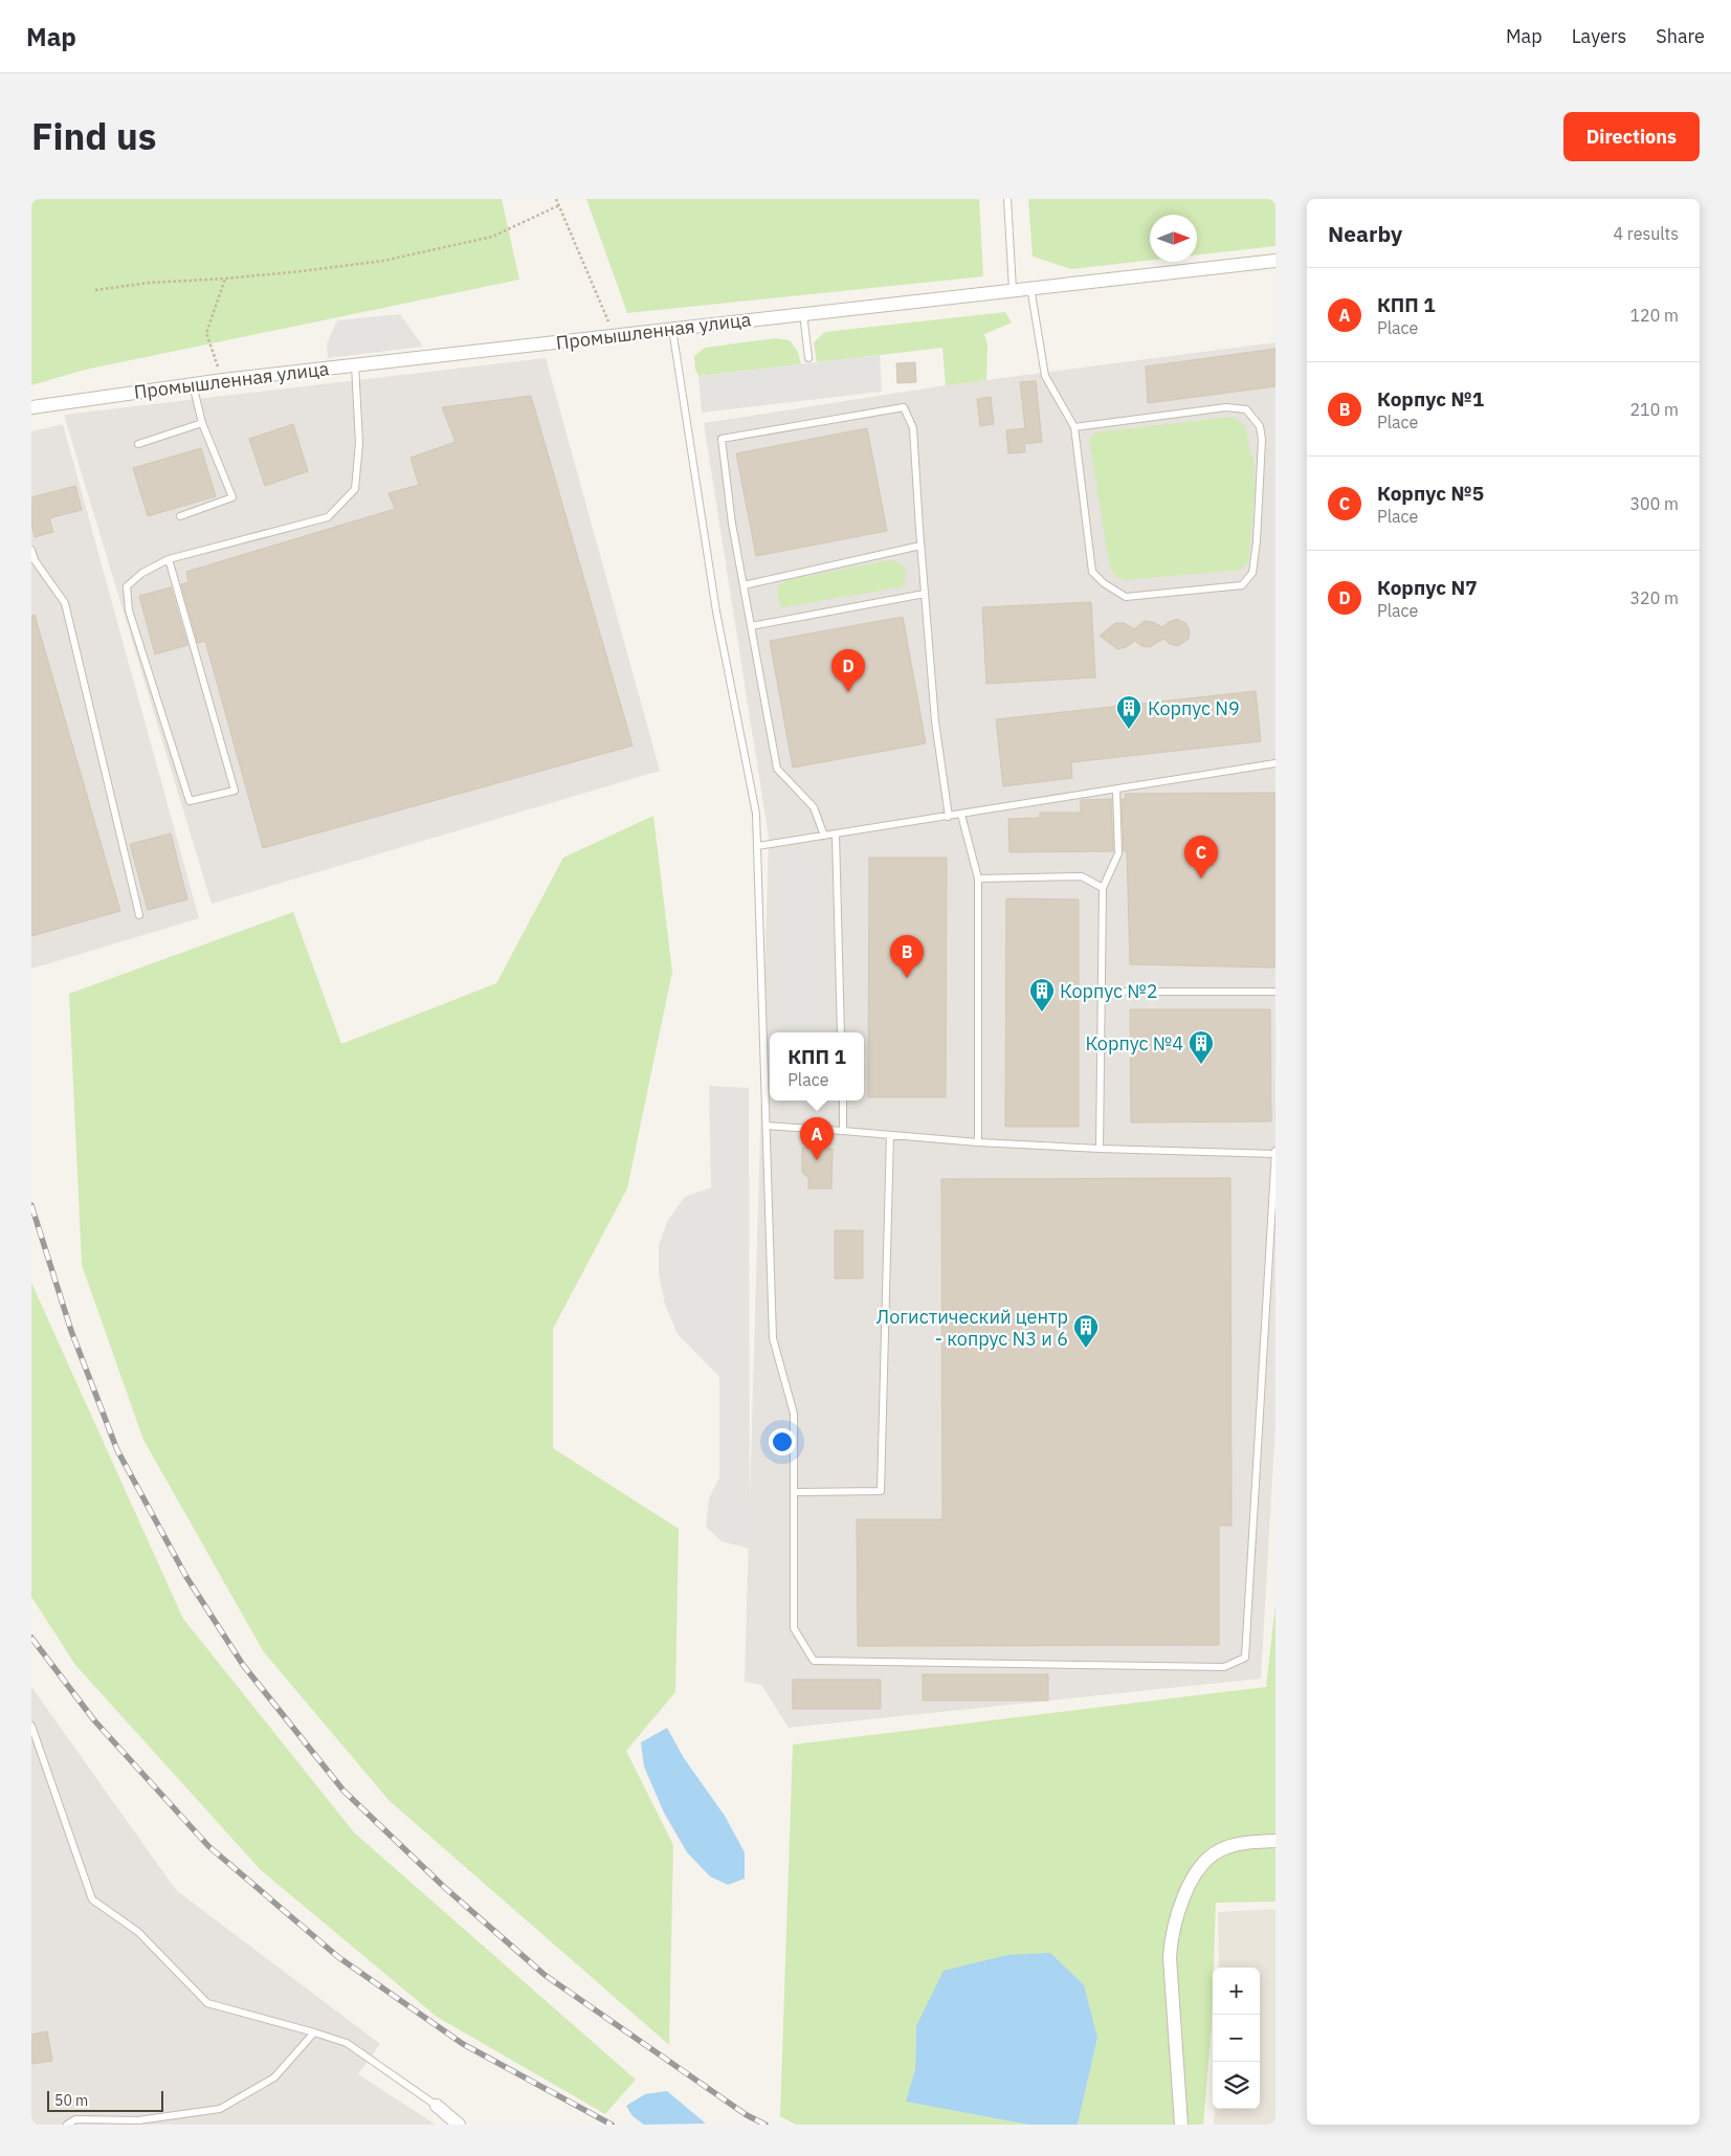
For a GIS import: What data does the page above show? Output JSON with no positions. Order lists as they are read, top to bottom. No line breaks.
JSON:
{"streets":{"street":["Промышленная улица"]},"places":{"building":["Корпус N9","Корпус №2","Корпус №4","Логистический центр - копрус N3 и 6"]},"scale_bar":"50 m","north":"right","page":{"header":"Map","nav":["Map","Layers","Share"],"title":"Find us","buttons":"Directions","heading":["Nearby","4 results"],"list":[{"mark":"A","name":"КПП 1","note":"Place","value":"120 m"},{"mark":"B","name":"Корпус №1","note":"Place","value":"210 m"},{"mark":"C","name":"Корпус №5","note":"Place","value":"300 m"},{"mark":"D","name":"Корпус N7","note":"Place","value":"320 m"}],"pins":["D","C","B","A"],"popup":["КПП 1","Place"],"map_buttons":["+","−"],"scale":"50 m"}}
